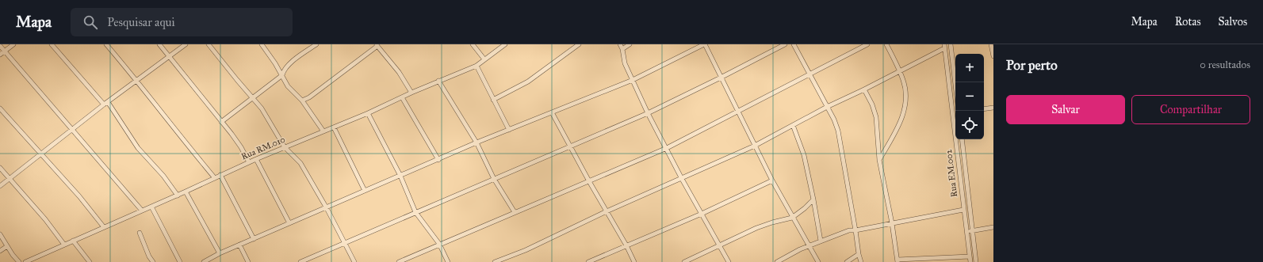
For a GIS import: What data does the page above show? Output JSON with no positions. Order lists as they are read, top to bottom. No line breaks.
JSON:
{"streets":{"street":["Rua RM.010","Rua EM.002"]},"page":{"header":"Mapa","search":"Pesquisar aqui","nav":["Mapa","Rotas","Salvos"],"heading":["Por perto","0 resultados"],"map_buttons":["+","−"],"buttons":["Salvar","Compartilhar"]}}
